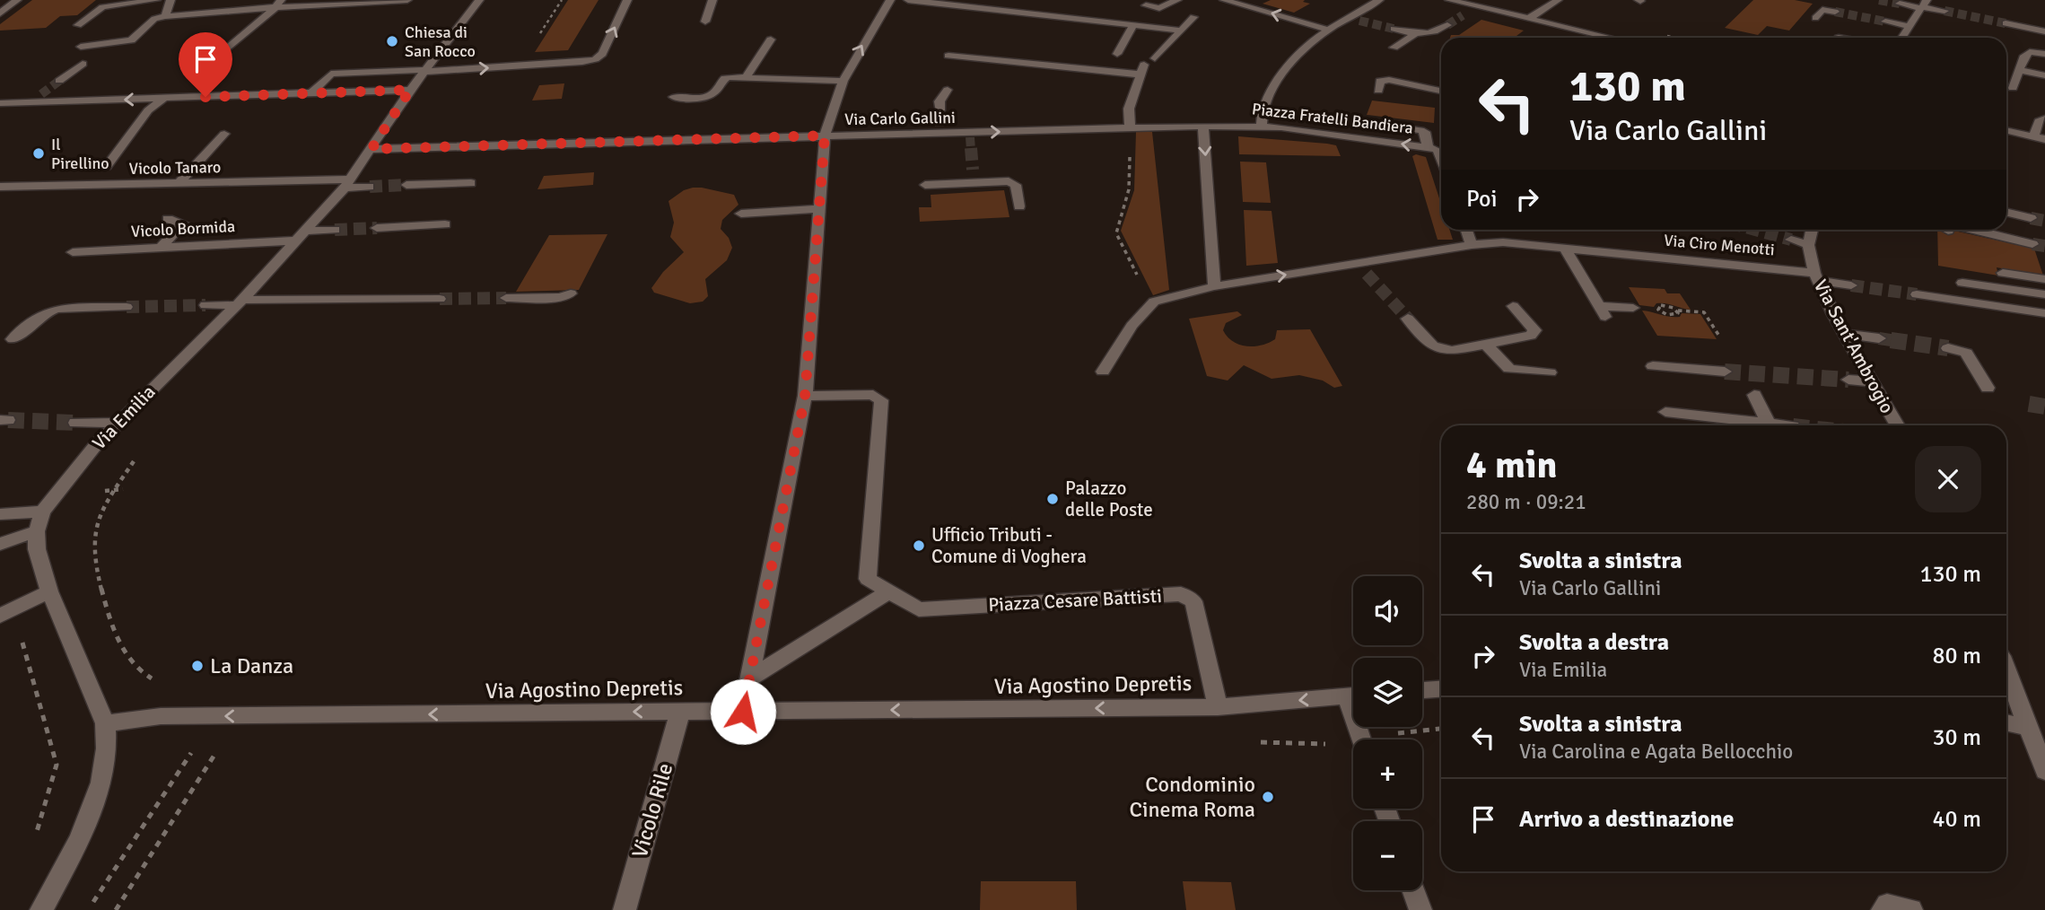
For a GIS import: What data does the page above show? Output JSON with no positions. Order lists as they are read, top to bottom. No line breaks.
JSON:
{"streets":{"street":["Via Carlo Gallini","Piazza Fratelli Bandiera","Vicolo Tanaro","Vicolo Bormida","Via Ciro Menotti","Via Sant'Ambrogio","Via Emilia","Piazza Cesare Battisti","Via Agostino Depretis","Vicolo Rile"]},"crossings":[["Via Carlo Gallini","Piazza Fratelli Bandiera"],["Via Carlo Gallini","Via Emilia"],["Vicolo Tanaro","Via Emilia"],["Vicolo Bormida","Via Emilia"],["Via Ciro Menotti","Via Sant'Ambrogio"],["Via Emilia","Via Agostino Depretis"],["Piazza Cesare Battisti","Via Agostino Depretis"],["Via Agostino Depretis","Vicolo Rile"]],"one_way":["Via Agostino Depretis"],"places":["Chiesa di San Rocco","Il Pirellino","Palazzo delle Poste","Ufficio Tributi - Comune di Voghera","La Danza","Condominio Cinema Roma"],"page":{"turn":["130 m","Via Carlo Gallini"],"then":"Poi","heading":["4 min","280 m · 09:21"],"list":[{"name":"Svolta a sinistra","note":"Via Carlo Gallini","value":"130 m"},{"name":"Svolta a destra","note":"Via Emilia","value":"80 m"},{"name":"Svolta a sinistra","note":"Via Carolina e Agata Bellocchio","value":"30 m"},{"name":"Arrivo a destinazione","value":"40 m"}],"map_buttons":["+","−"]}}
